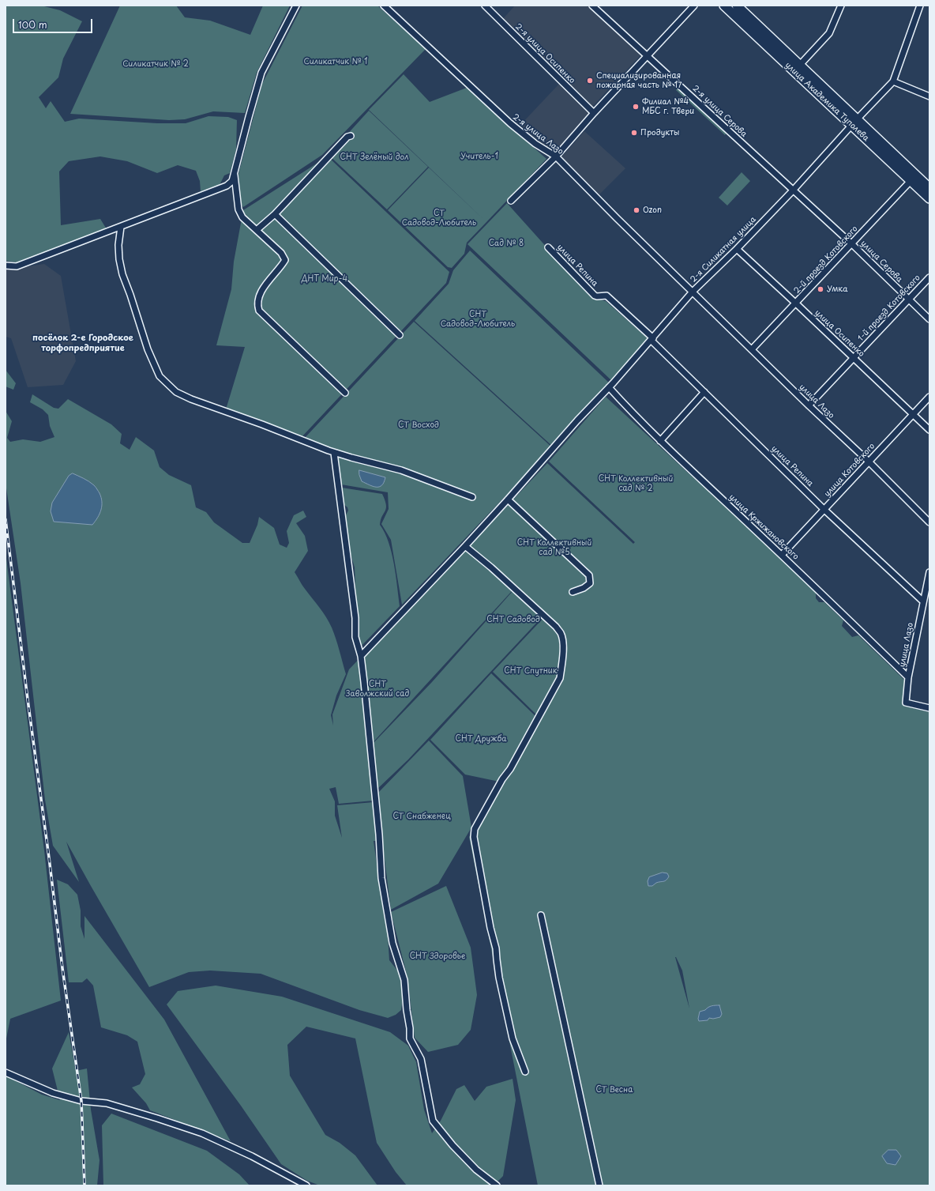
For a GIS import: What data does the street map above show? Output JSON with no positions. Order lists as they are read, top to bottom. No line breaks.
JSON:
{"streets":{"main road":["улица Академика Туполева"],"street":["2-я улица Осипенко","2-я улица Серова","2-я улица Лазо","2-я Силикатная улица","2-й проезд Котовского","улица Серова","улица Репина","1-й проезд Котовского","улица Осипенко","улица Лазо","улица Котовского","улица Кржижановского"]},"crossings":[["улица Академика Туполева","2-я Силикатная улица"],["улица Академика Туполева","2-й проезд Котовского"],["2-я улица Серова","2-я Силикатная улица"],["2-я улица Серова","улица Серова"],["2-я улица Лазо","2-я Силикатная улица"],["2-я улица Лазо","улица Лазо"],["2-я Силикатная улица","улица Серова"],["2-я Силикатная улица","улица Репина"],["2-я Силикатная улица","улица Осипенко"],["2-я Силикатная улица","улица Лазо"],["2-я Силикатная улица","улица Кржижановского"],["2-й проезд Котовского","улица Серова"],["2-й проезд Котовского","улица Осипенко"],["2-й проезд Котовского","улица Лазо"],["улица Серова","1-й проезд Котовского"],["улица Репина","улица Лазо"],["улица Репина","улица Котовского"],["1-й проезд Котовского","улица Осипенко"],["1-й проезд Котовского","улица Лазо"],["улица Осипенко","улица Котовского"],["улица Лазо","улица Котовского"],["улица Лазо","улица Кржижановского"],["улица Котовского","улица Кржижановского"]],"districts":["посёлок 2-е Городское торфопредприятие"],"parks":["Силикатчик № 1","Силикатчик № 2","Учитель-1","СНТ Зелёный дол","СТ Садовод-Любитель","Сад № 8","ДНТ Мир-4","СНТ Садовод-Любитель","СТ Восход","СНТ Коллективный сад № 2","СНТ Коллективный сад №5","СНТ Садовод","СНТ Спутник","СНТ Заволжский сад","СНТ Дружба","СТ Снабженец","СНТ Здоровье","СТ Весна"],"places":["Специализированная пожарная часть № 17","Филиал №4 МБС г. Твери","Продукты","Ozon","Умка"],"scale_bar":"100 m"}
